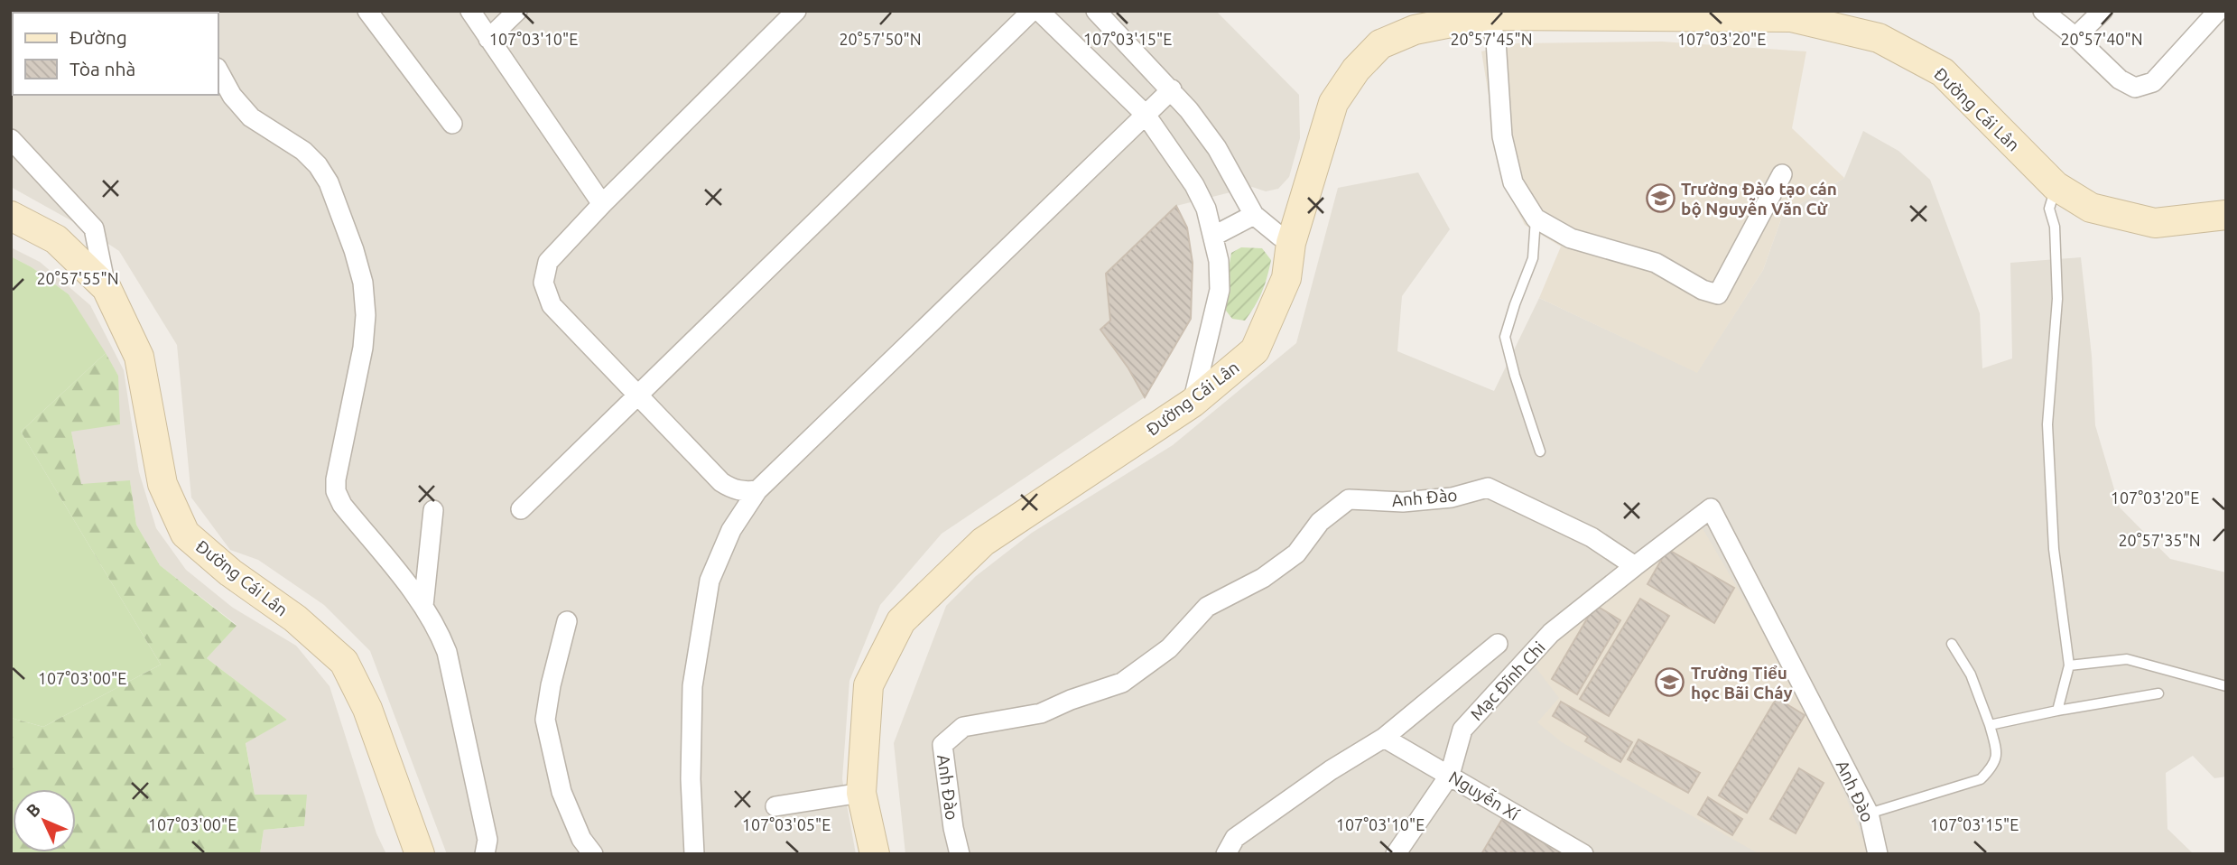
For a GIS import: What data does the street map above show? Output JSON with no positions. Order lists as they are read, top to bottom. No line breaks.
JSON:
{"streets":{"main road":["Đường Cái Lân"],"street":["Anh Đào","Mạc Đĩnh Chi","Nguyễn Xí"]},"crossings":[["Anh Đào","Mạc Đĩnh Chi"],["Mạc Đĩnh Chi","Nguyễn Xí"]],"places":{"school or university":["Trường Đào tạo cán bộ Nguyễn Văn Cừ","Trường Tiểu học Bãi Cháy"]},"legend":["Đường","Tòa nhà"],"north":"top left","coordinates":["107°03'10\"E","107°03'15\"E","107°03'20\"E","20°57'50\"N","20°57'45\"N","20°57'40\"N","20°57'55\"N","20°57'35\"N","107°03'00\"E","107°03'05\"E"]}
